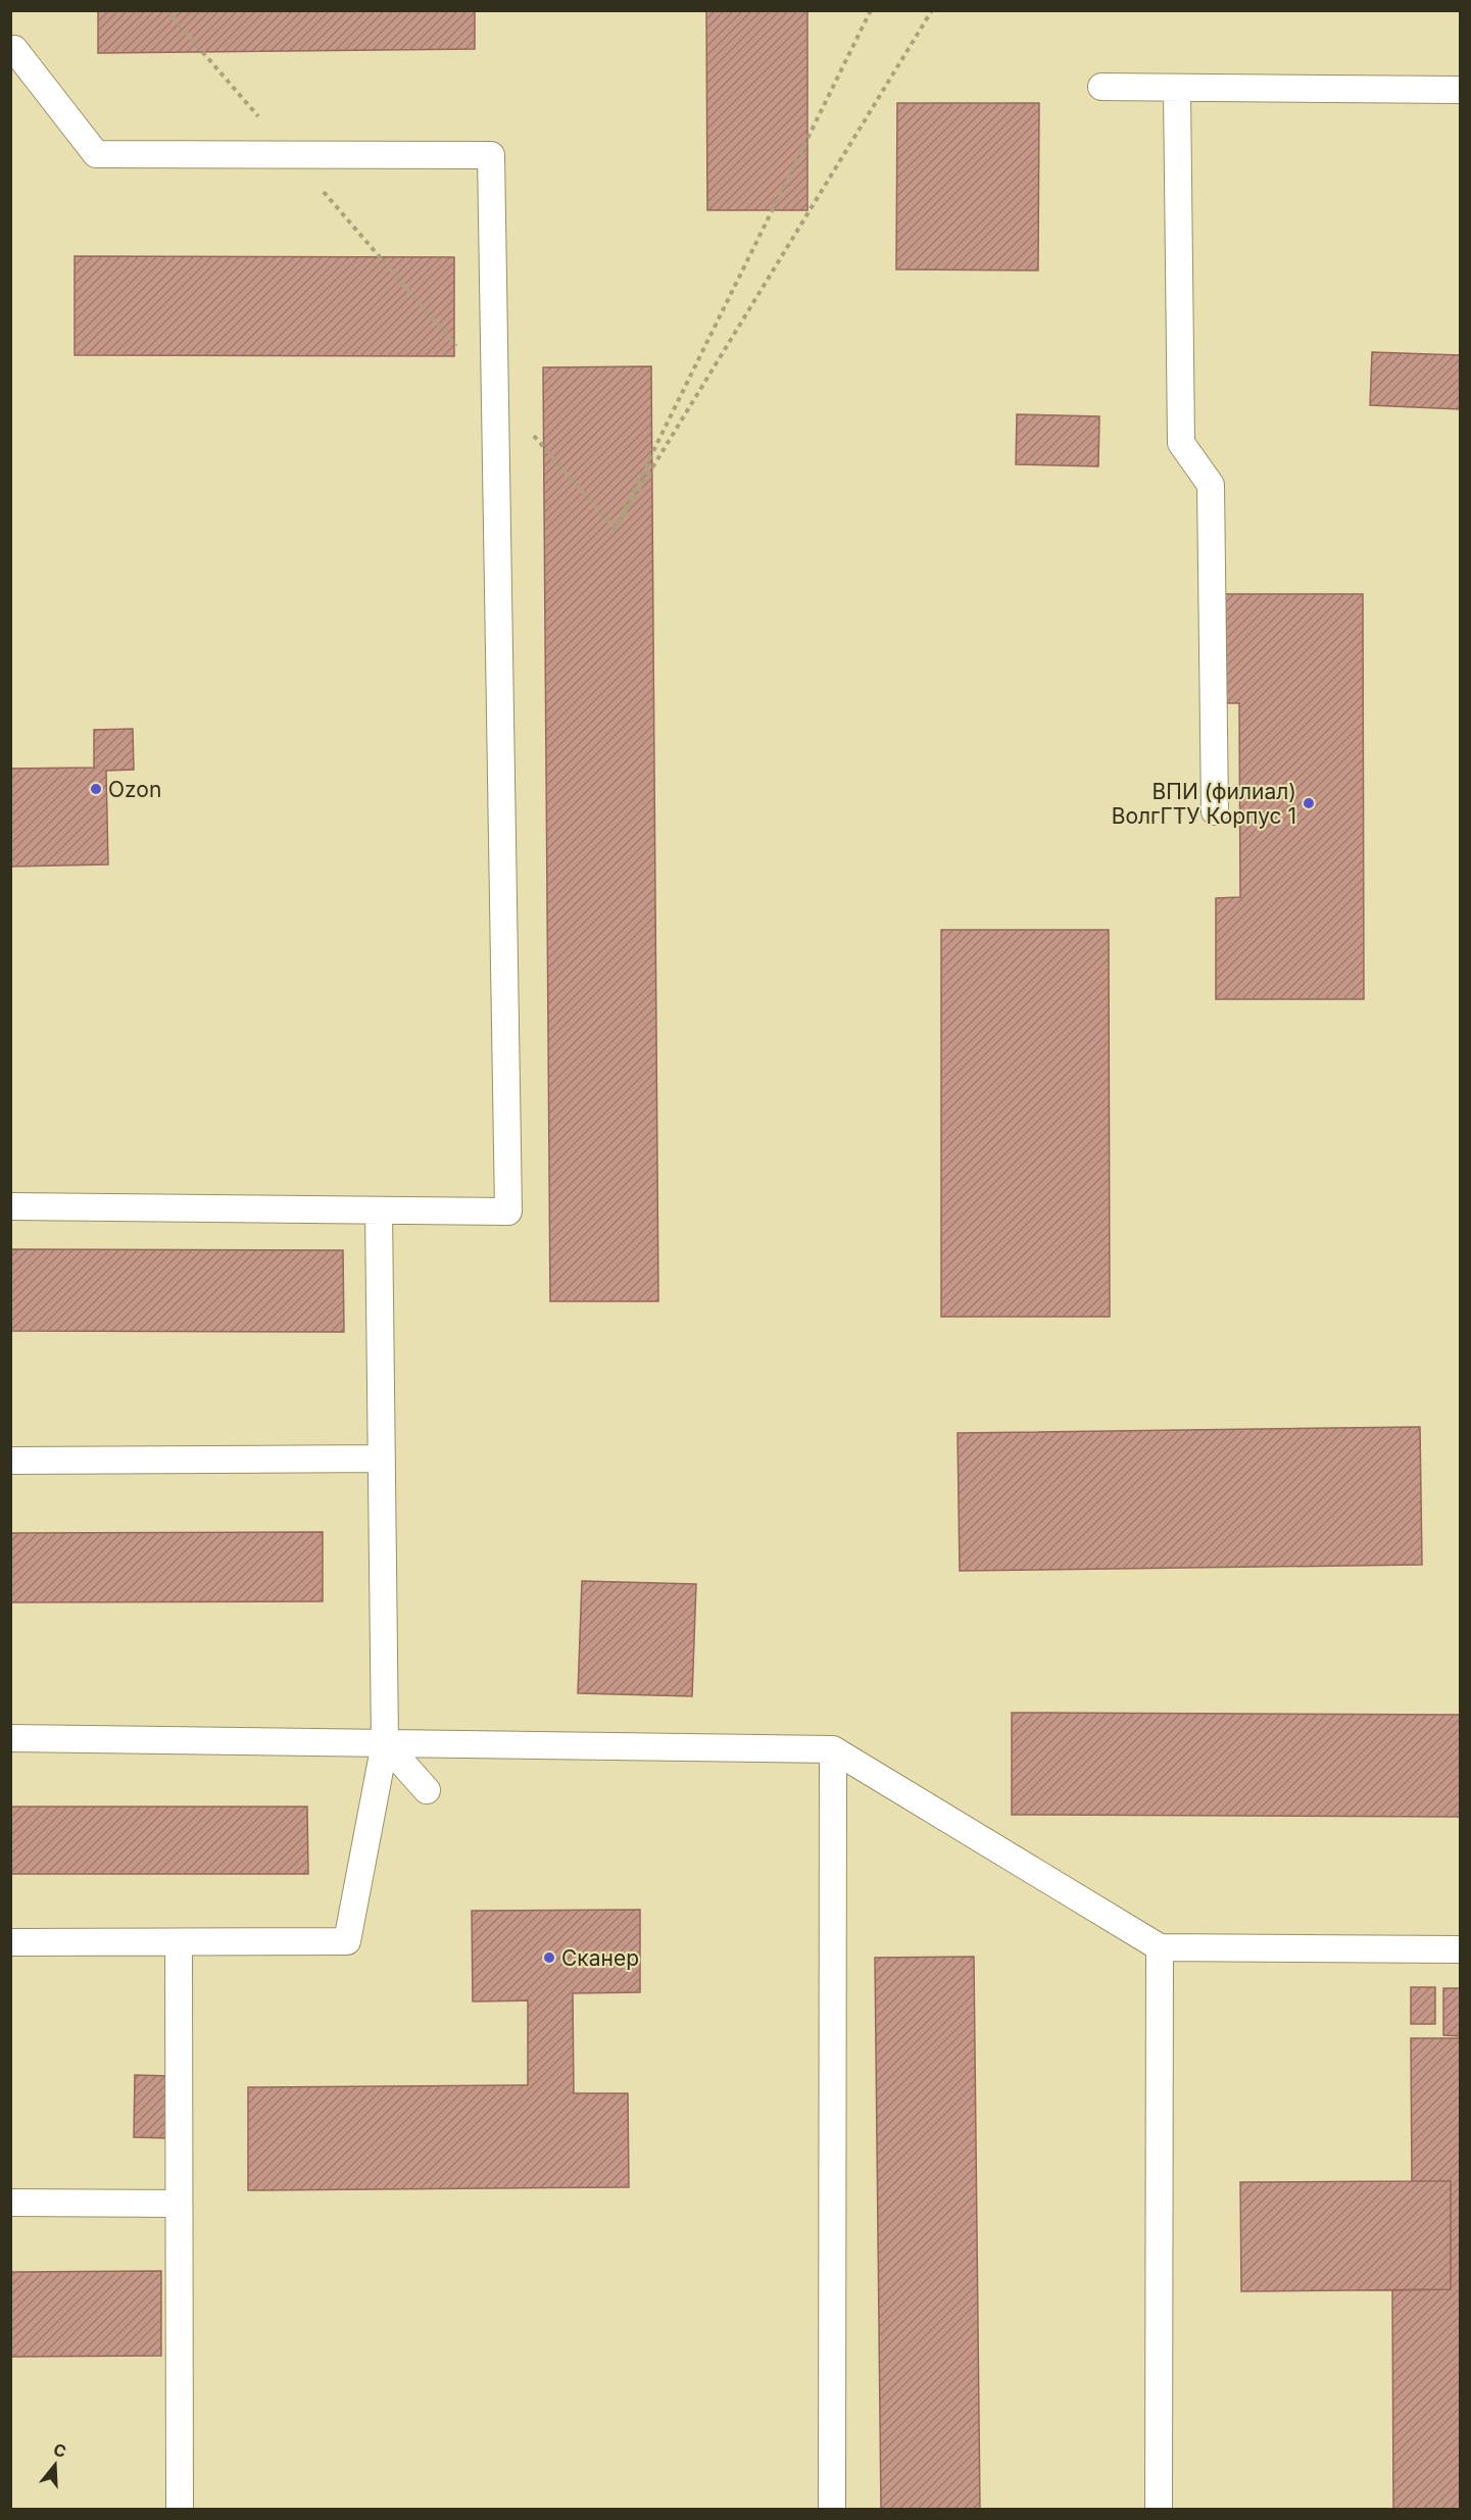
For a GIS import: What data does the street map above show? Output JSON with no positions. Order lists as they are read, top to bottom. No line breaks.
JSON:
{"places":["Ozon","ВПИ (филиал) ВолгГТУ Корпус 1","Сканер"],"north":"top"}
